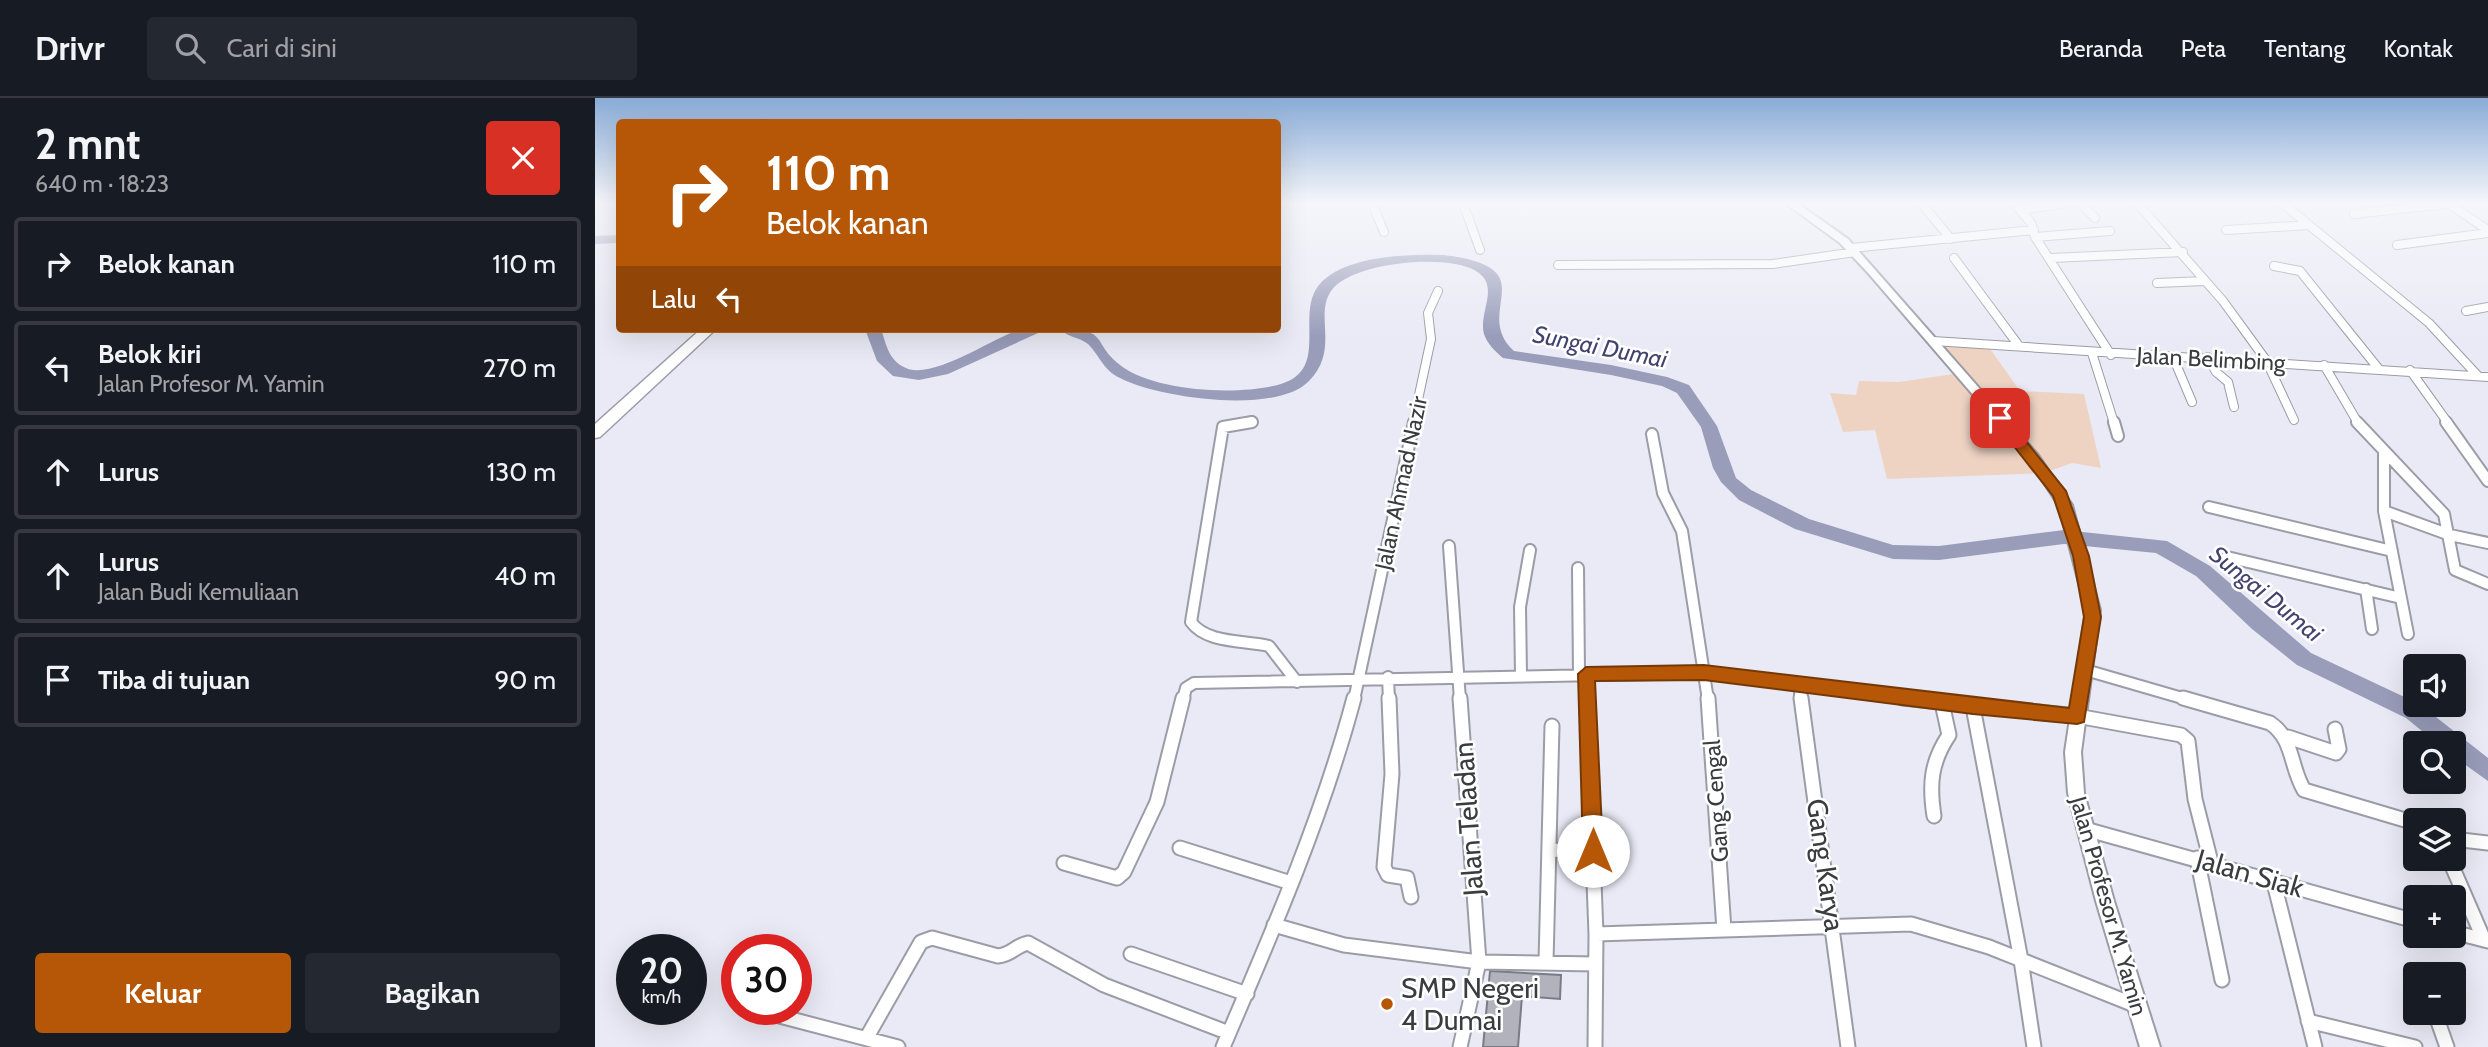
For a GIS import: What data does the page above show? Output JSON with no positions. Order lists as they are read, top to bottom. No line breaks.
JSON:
{"streets":{"street":["Jalan Belimbing","Jalan Ahmad Nazir","Gang Cengal","Jalan Teladan","Gang Karya","Jalan Siak","Jalan Profesor M. Yamin"]},"crossings":[["Jalan Belimbing","Jalan Profesor M. Yamin"],["Jalan Siak","Jalan Profesor M. Yamin"]],"water":["Sungai Dumai"],"places":["SMP Negeri 4 Dumai"],"page":{"header":"Drivr","search":"Cari di sini","nav":["Beranda","Peta","Tentang","Kontak"],"heading":["2 mnt","640 m · 18:23"],"turn":["110 m","Belok kanan"],"list":[{"name":"Belok kanan","value":"110 m"},{"name":"Belok kiri","note":"Jalan Profesor M. Yamin","value":"270 m"},{"name":"Lurus","value":"130 m"},{"name":"Lurus","note":"Jalan Budi Kemuliaan","value":"40 m"},{"name":"Tiba di tujuan","value":"90 m"}],"then":"Lalu","map_buttons":["+","−"],"speed":"20 km/h","limit":"30","buttons":["Keluar","Bagikan"]}}
